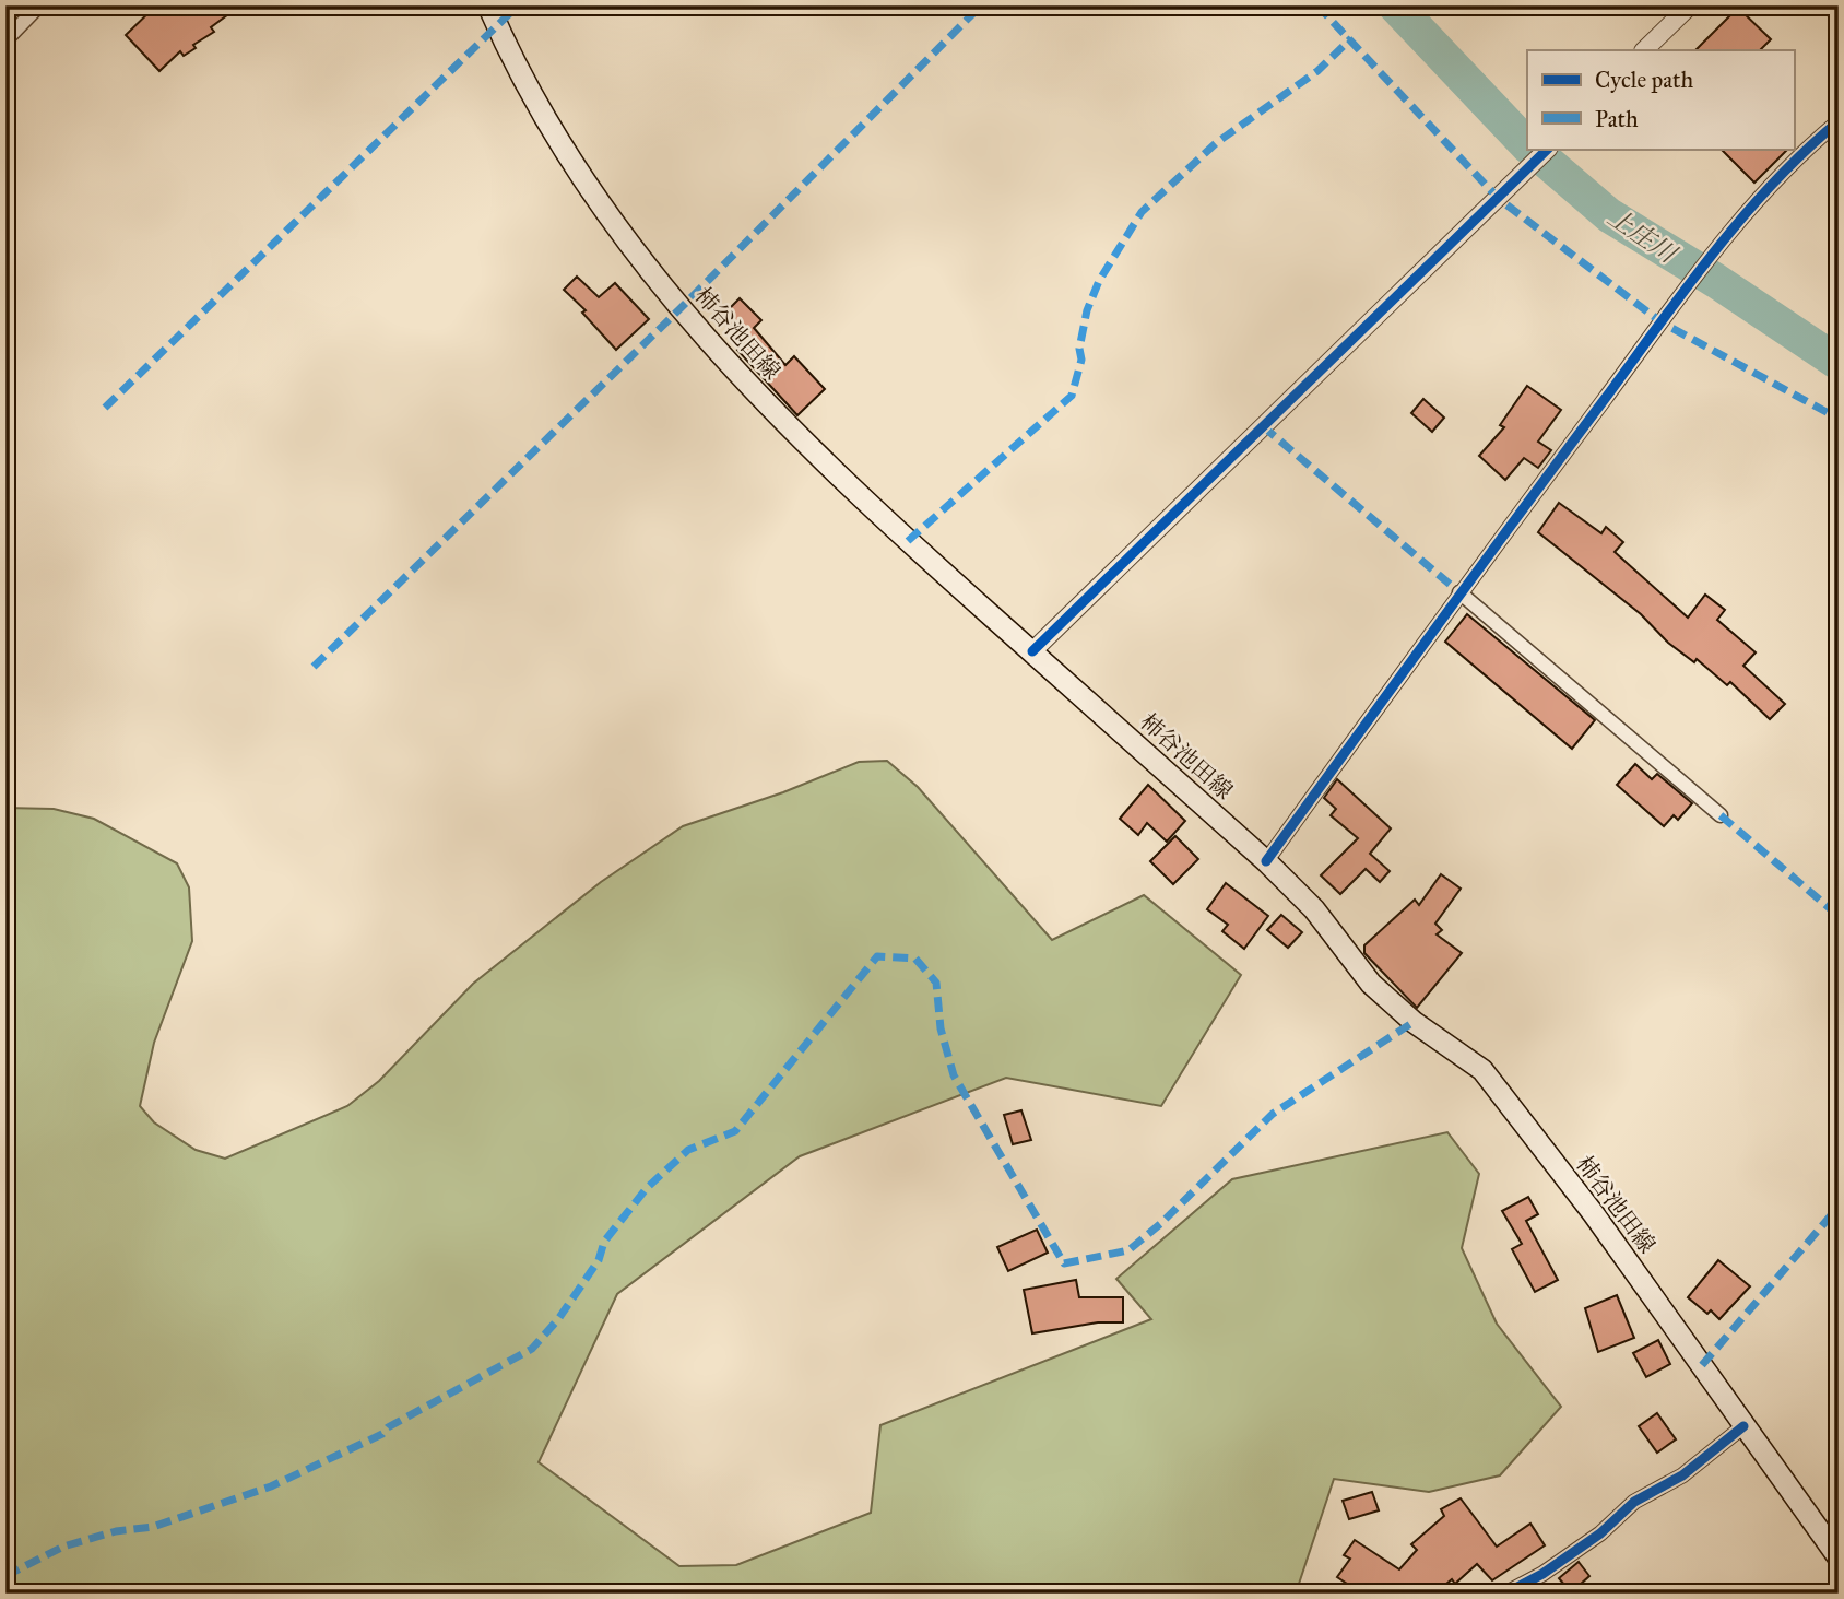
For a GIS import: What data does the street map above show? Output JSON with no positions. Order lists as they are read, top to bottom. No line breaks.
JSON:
{"streets":{"main road":["柿谷池田線"]},"water":["上庄川"],"legend":["Cycle path","Path"]}
